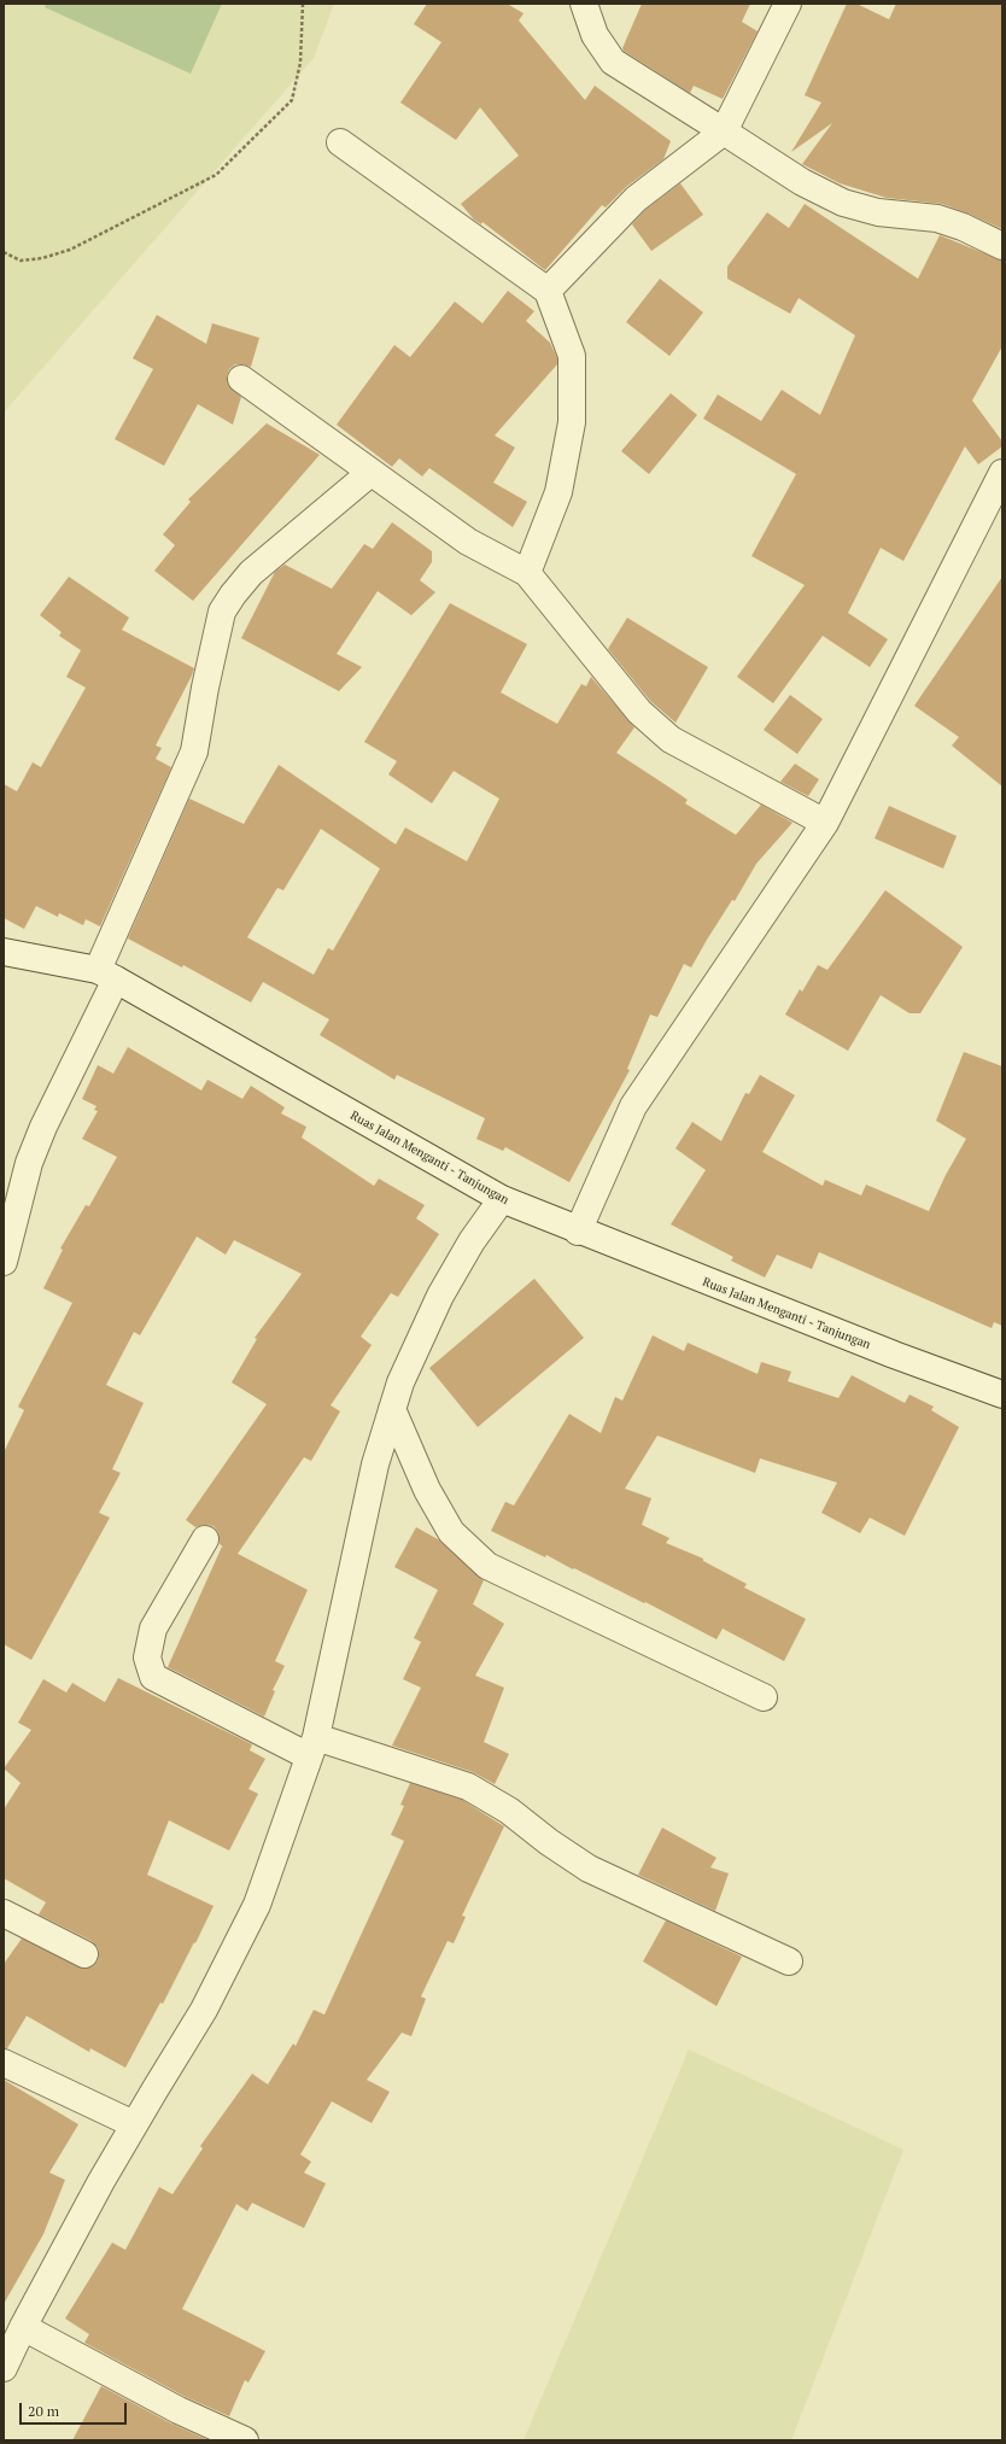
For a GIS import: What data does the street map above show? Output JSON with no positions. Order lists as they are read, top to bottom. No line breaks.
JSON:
{"streets":{"street":["Ruas Jalan Menganti - Tanjungan"]},"scale_bar":"20 m"}
